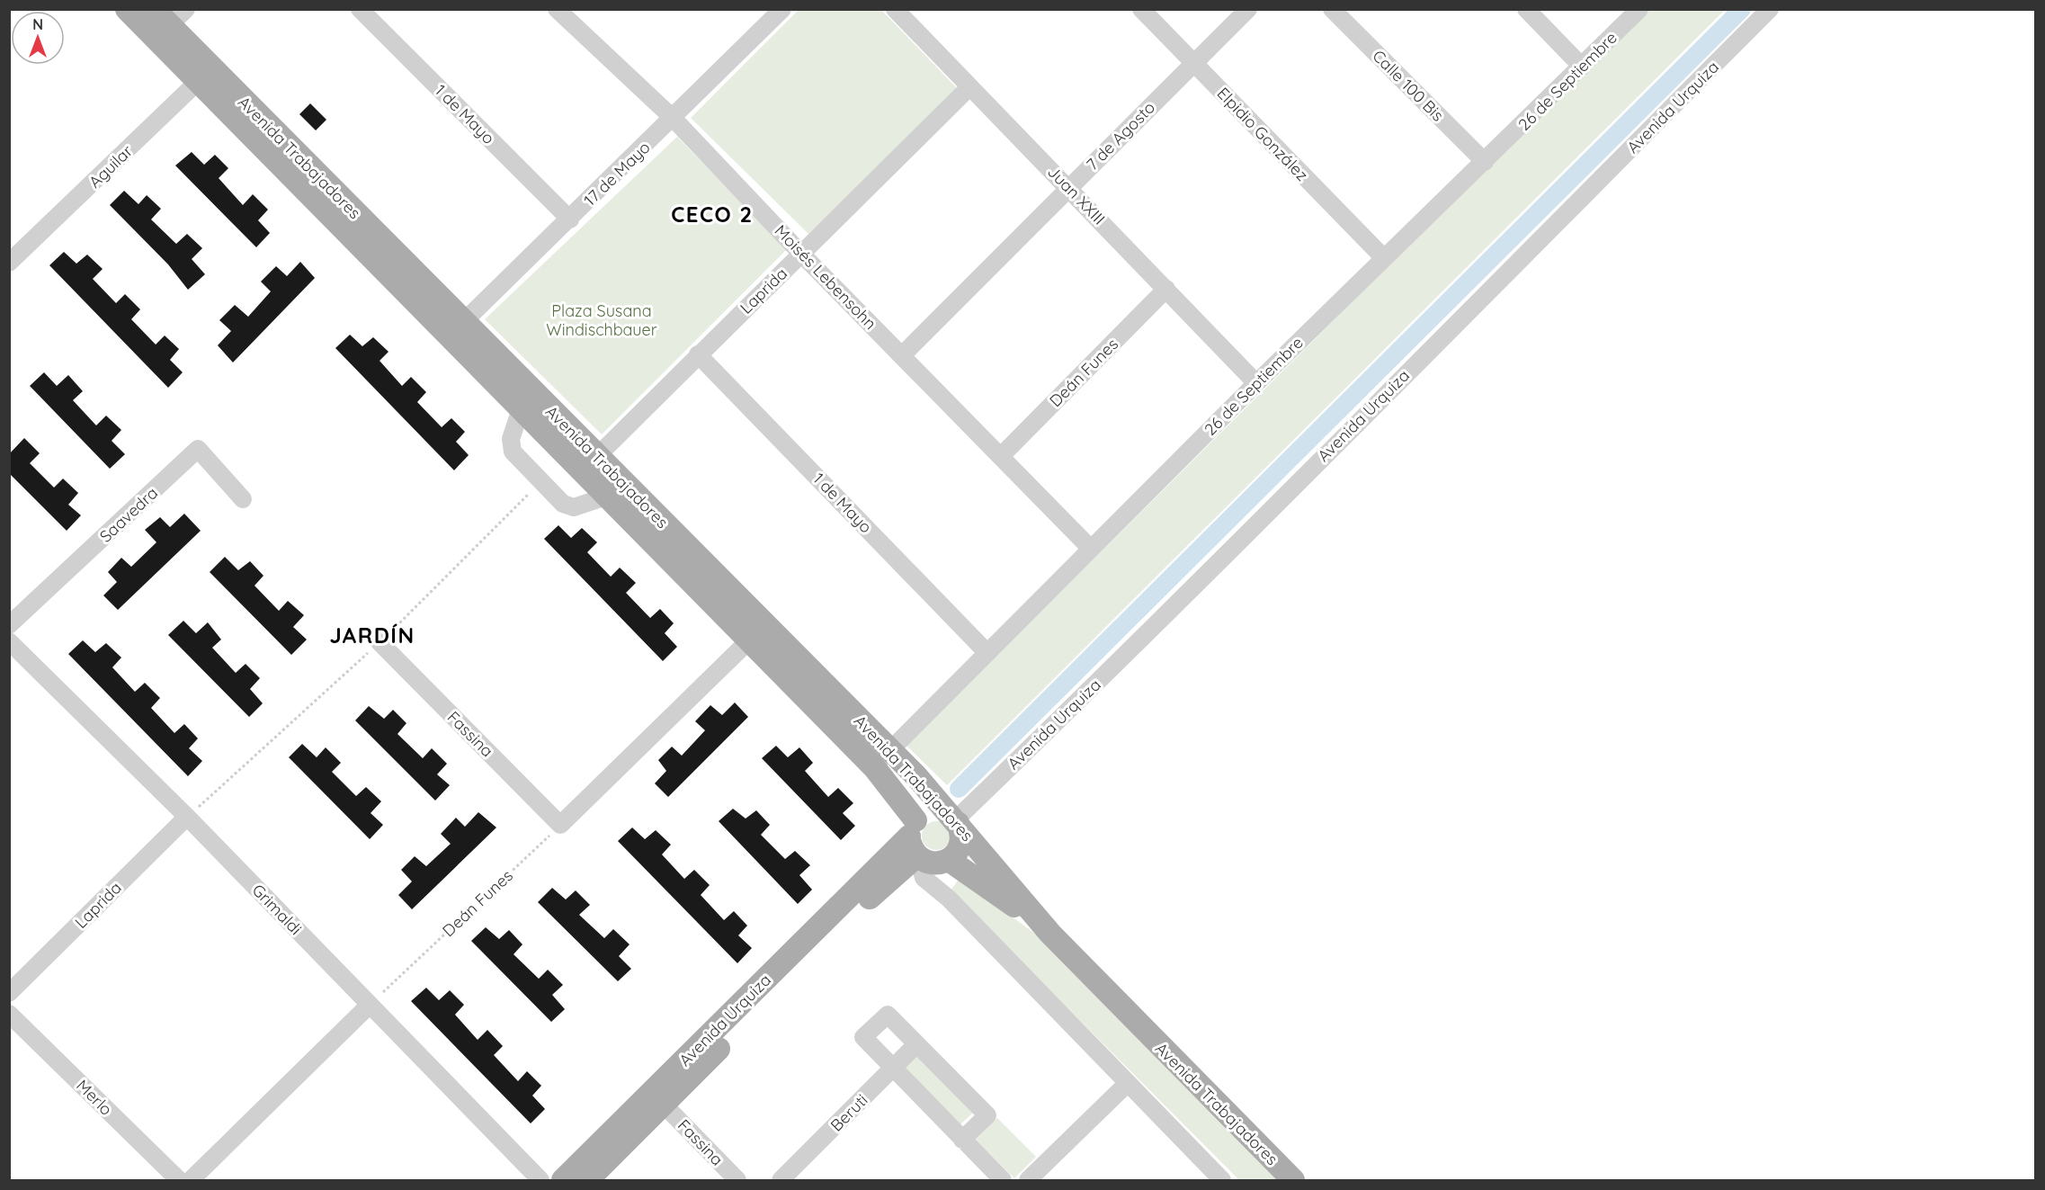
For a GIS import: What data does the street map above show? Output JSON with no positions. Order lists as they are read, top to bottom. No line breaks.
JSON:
{"streets":{"main road":["Avenida Urquiza","Avenida Trabajadores"],"street":["26 de Septiembre","Calle 100 Bis","1 de Mayo","Elpidio González","7 de Agosto","Aguilar","17 de Mayo","Juan XXIII","Moisés Lebensohn","Laprida","Deán Funes","Saavedra","Fassina","Grimaldi","Merlo","Beruti"]},"crossings":[["26 de Septiembre","Calle 100 Bis"],["26 de Septiembre","1 de Mayo"],["26 de Septiembre","Elpidio González"],["26 de Septiembre","Avenida Trabajadores"],["26 de Septiembre","Juan XXIII"],["26 de Septiembre","Moisés Lebensohn"],["Avenida Urquiza","Avenida Trabajadores"],["Avenida Urquiza","Fassina"],["1 de Mayo","17 de Mayo"],["1 de Mayo","Laprida"],["Elpidio González","7 de Agosto"],["7 de Agosto","Juan XXIII"],["7 de Agosto","Moisés Lebensohn"],["Avenida Trabajadores","Aguilar"],["Avenida Trabajadores","17 de Mayo"],["Avenida Trabajadores","Laprida"],["17 de Mayo","Moisés Lebensohn"],["Juan XXIII","Laprida"],["Juan XXIII","Deán Funes"],["Moisés Lebensohn","Laprida"],["Moisés Lebensohn","Deán Funes"],["Laprida","Grimaldi"],["Deán Funes","Fassina"],["Deán Funes","Grimaldi"]],"districts":["CECO 2","JARDÍN"],"parks":["Plaza Susana Windischbauer"],"north":"top"}
